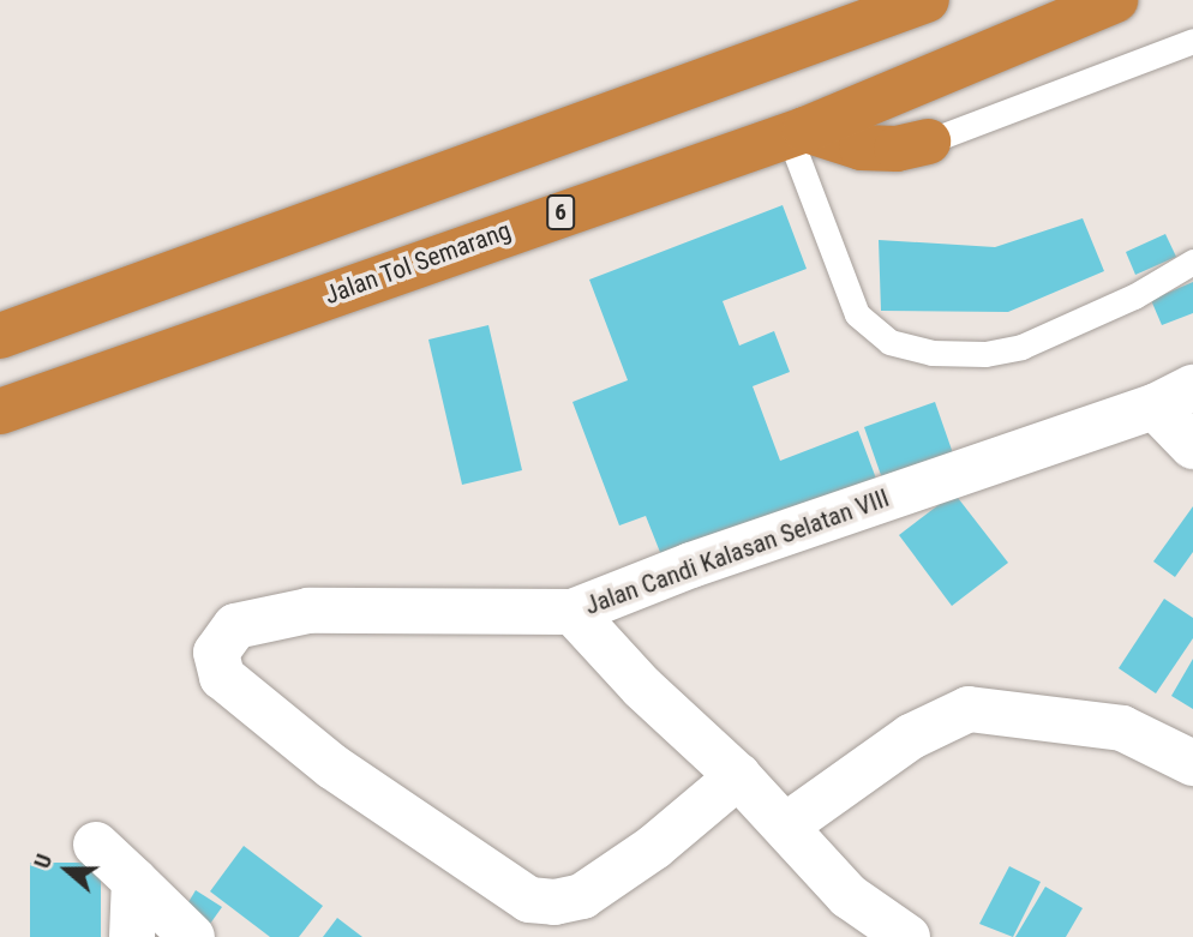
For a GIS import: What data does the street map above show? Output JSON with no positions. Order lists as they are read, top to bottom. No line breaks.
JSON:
{"streets":{"highway":["6","Jalan Tol Semarang"],"street":["Jalan Candi Kalasan Selatan VIII"]},"north":"left"}
